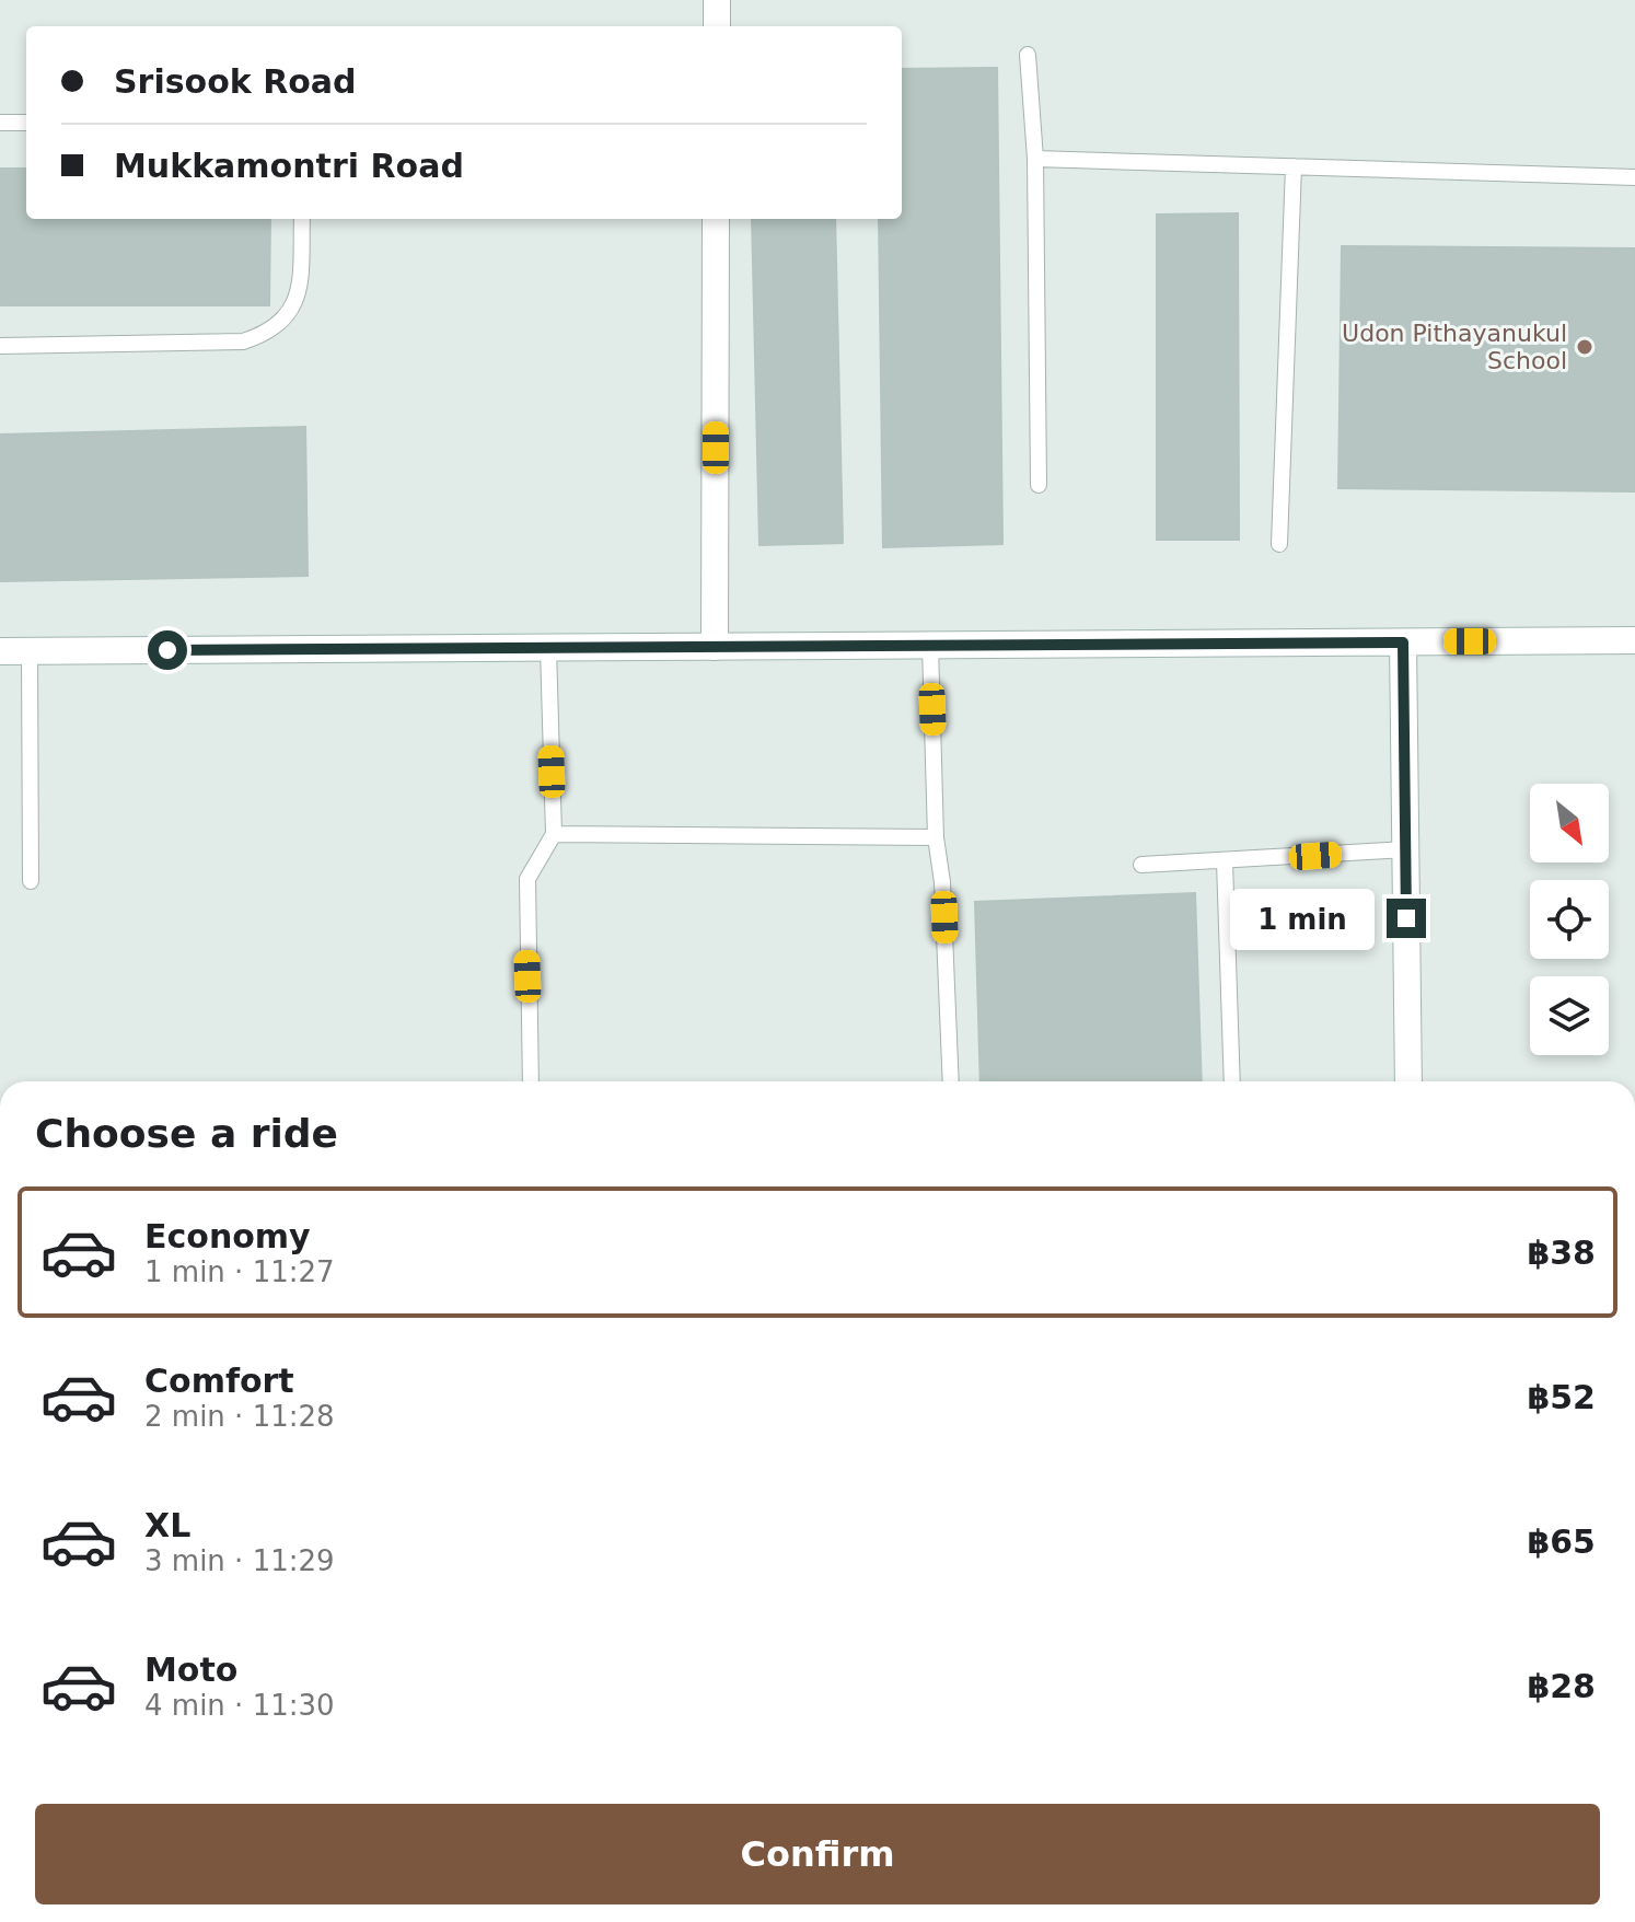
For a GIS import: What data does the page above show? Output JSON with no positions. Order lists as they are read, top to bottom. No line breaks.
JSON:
{"places":["Udon Pithayanukul School"],"north":"bottom right","page":{"banner":["Srisook Road","Mukkamontri Road"],"bubble":"1 min","heading":"Choose a ride","list":[{"name":"Economy","note":"1 min · 11:27","value":"฿38"},{"name":"Comfort","note":"2 min · 11:28","value":"฿52"},{"name":"XL","note":"3 min · 11:29","value":"฿65"},{"name":"Moto","note":"4 min · 11:30","value":"฿28"}],"buttons":"Confirm"}}
